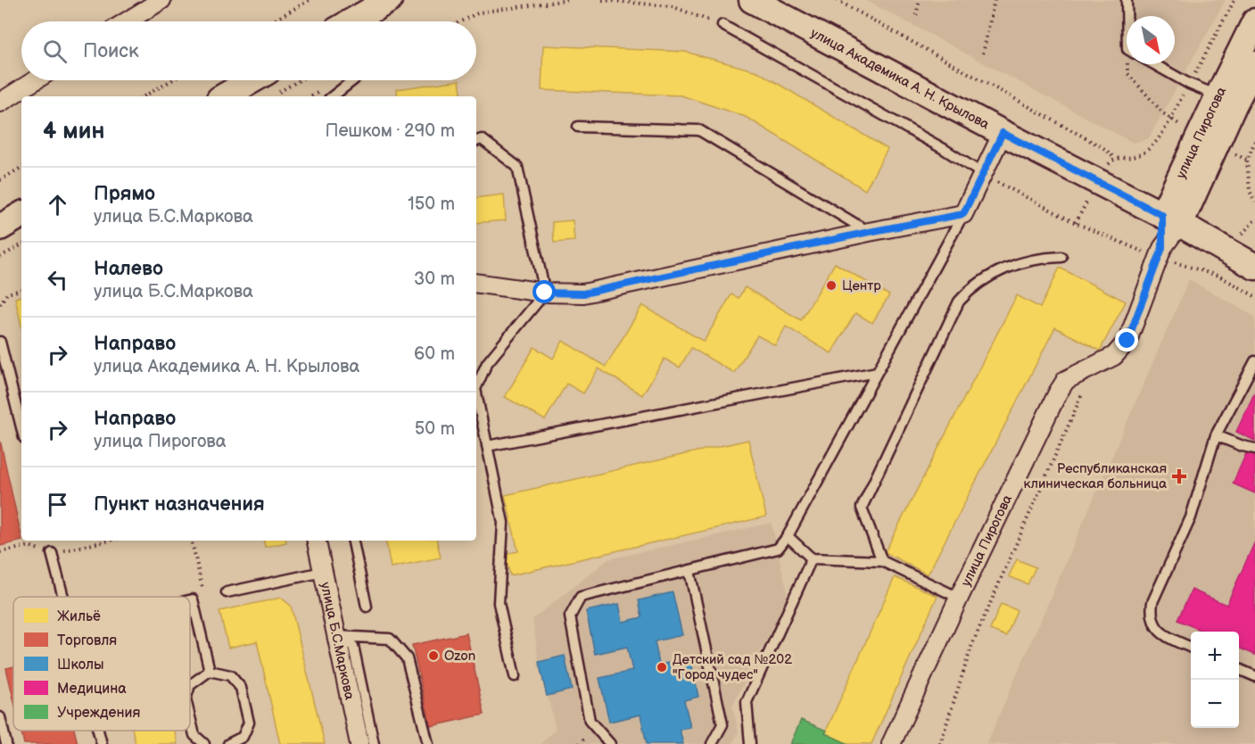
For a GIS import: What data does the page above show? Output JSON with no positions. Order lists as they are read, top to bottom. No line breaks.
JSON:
{"streets":{"main road":["улица Академика А. Н. Крылова","улица Пирогова"],"street":["улица Б.С.Маркова"]},"crossings":[["улица Академика А. Н. Крылова","улица Пирогова"]],"places":{"other":["Центр","Ozon","Детский сад №202 \"Город чудес\""],"health":["Республиканская клиническая больница"]},"legend":["Жильё","Торговля","Школы","Медицина","Учреждения"],"north":"bottom right","page":{"search":"Поиск","heading":["4 мин","Пешком · 290 m"],"list":[["Прямо","улица Б.С.Маркова","150 m"],["Налево","улица Б.С.Маркова","30 m"],["Направо","улица Академика А. Н. Крылова","60 m"],["Направо","улица Пирогова","50 m"],"Пункт назначения"],"map_buttons":["+","−"]}}
